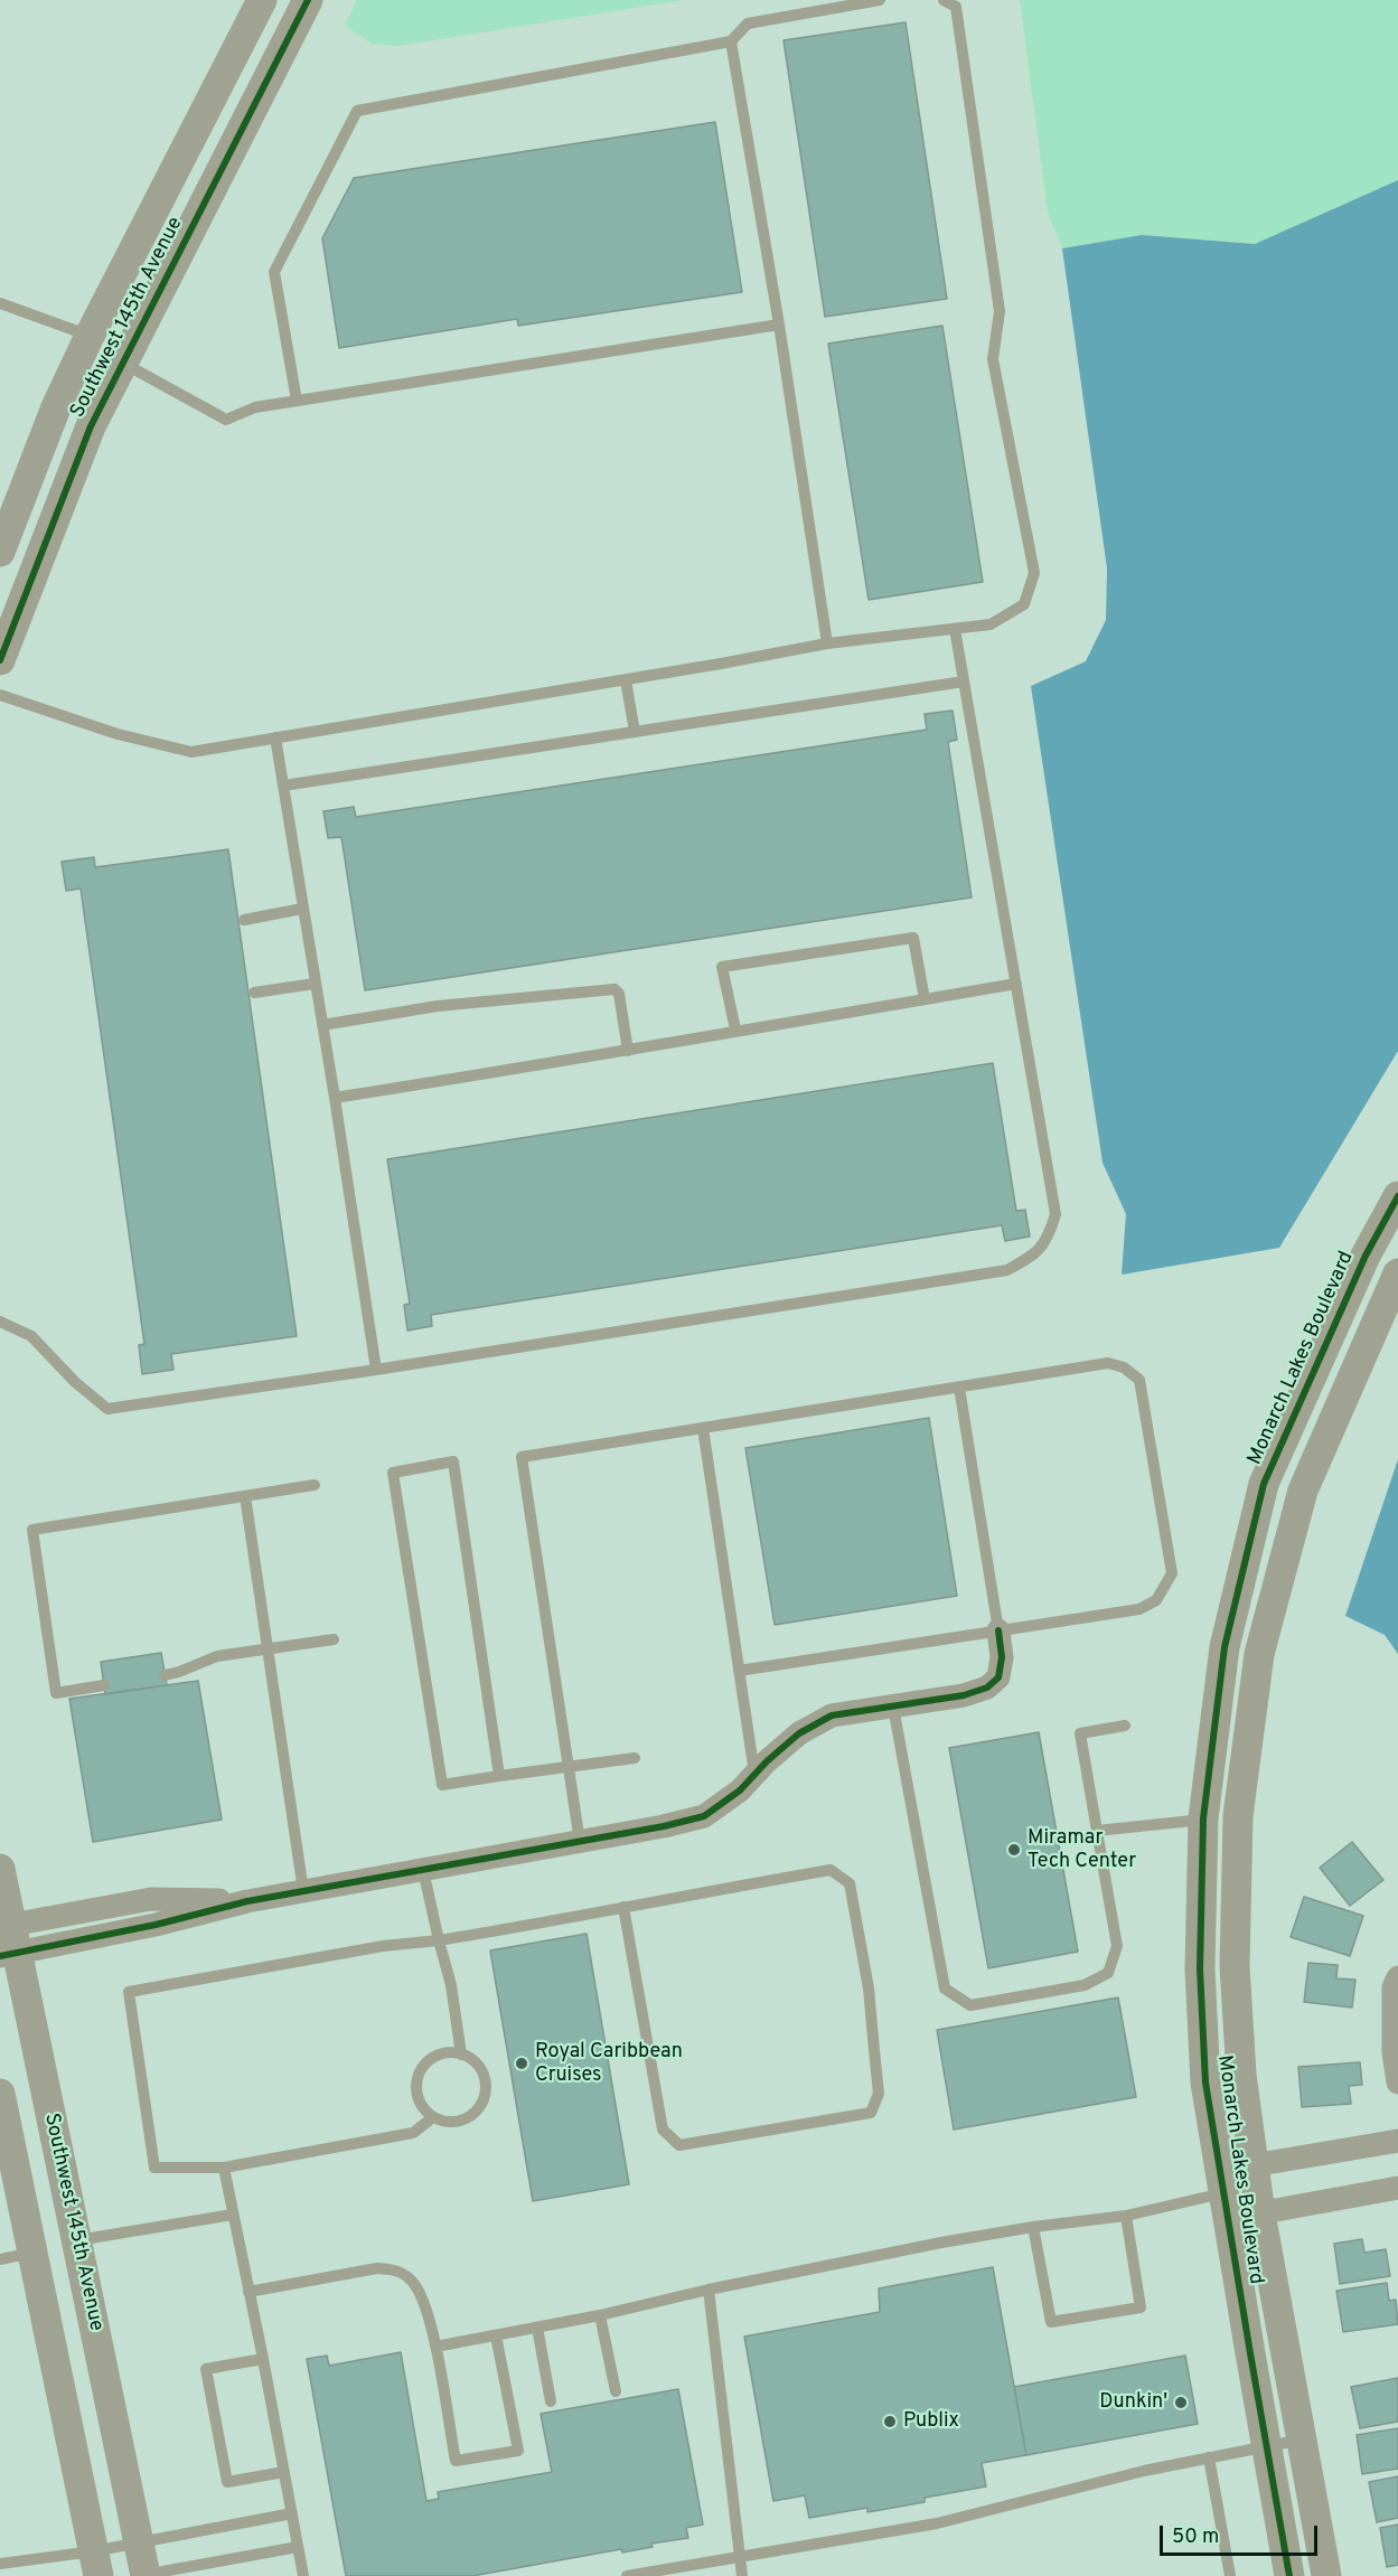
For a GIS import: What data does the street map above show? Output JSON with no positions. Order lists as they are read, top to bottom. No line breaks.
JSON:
{"streets":{"street":["Southwest 145th Avenue","Monarch Lakes Boulevard"]},"places":["Miramar Tech Center","Royal Caribbean Cruises","Dunkin'","Publix"],"scale_bar":"50 m"}
